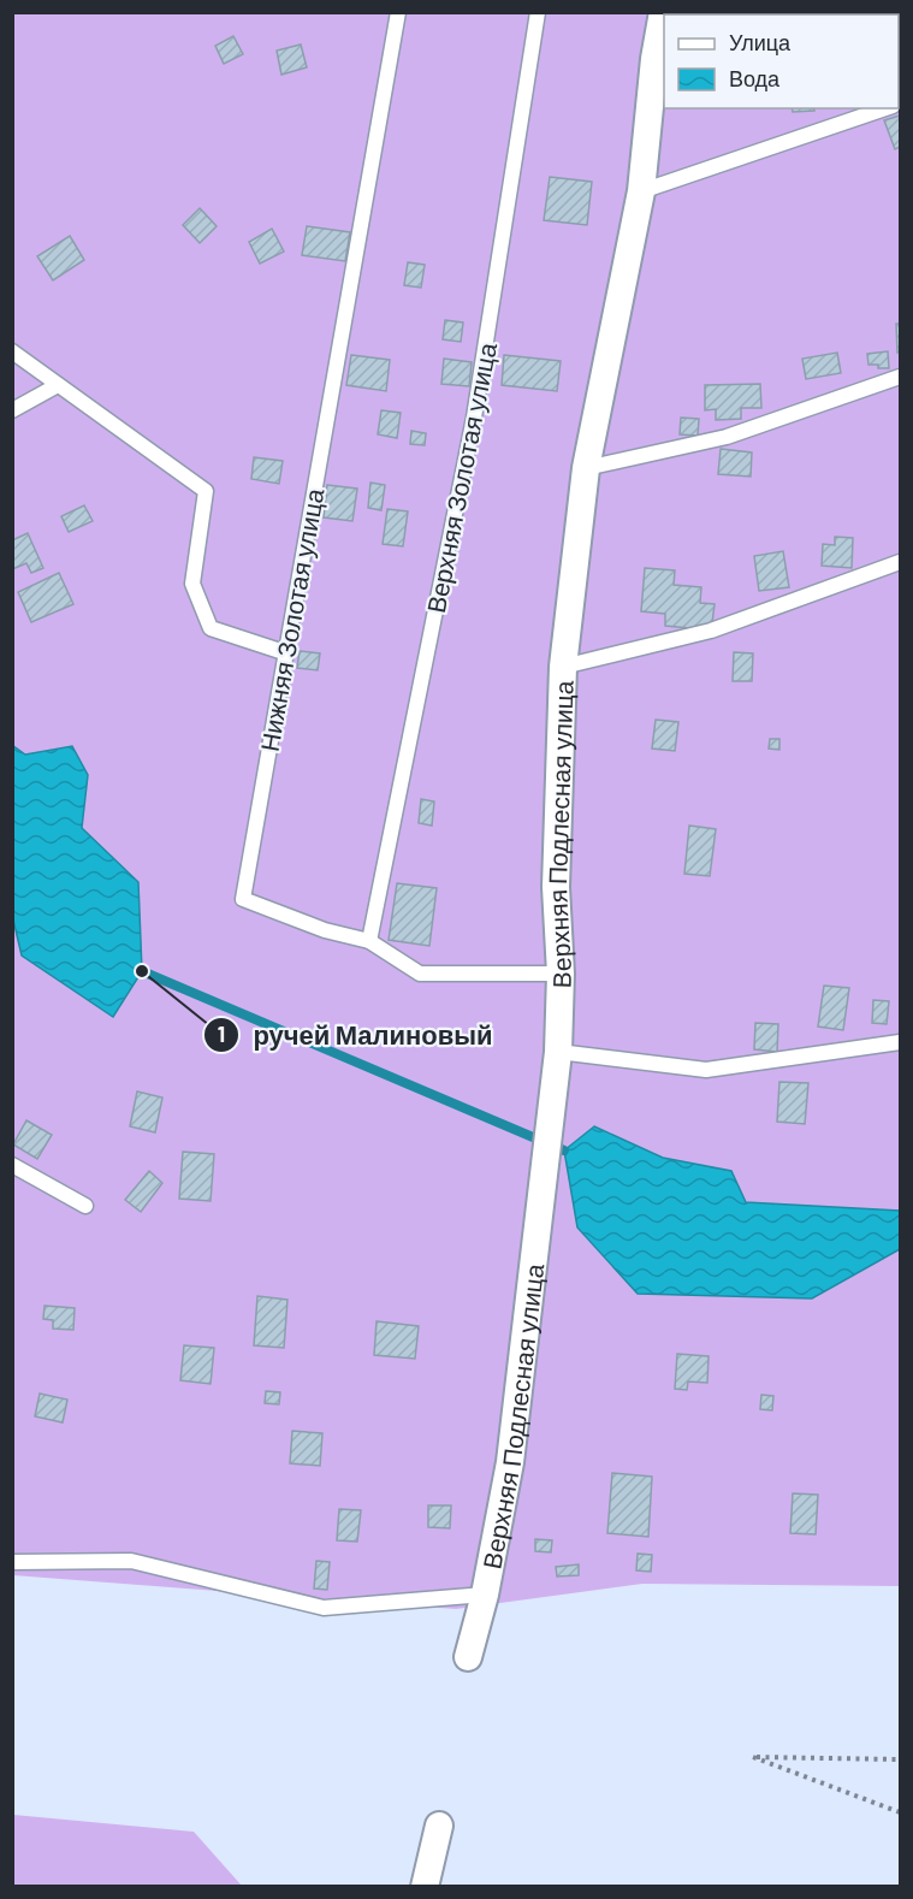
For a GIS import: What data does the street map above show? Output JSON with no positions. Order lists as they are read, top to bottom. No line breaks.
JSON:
{"streets":{"street":["Верхняя Подлесная улица"],"lane":["Верхняя Золотая улица","Нижняя Золотая улица"]},"crossings":[["Верхняя Золотая улица","Нижняя Золотая улица"],["Нижняя Золотая улица","Верхняя Подлесная улица"]],"places":["ручей Малиновый"],"legend":["Улица","Вода"]}
